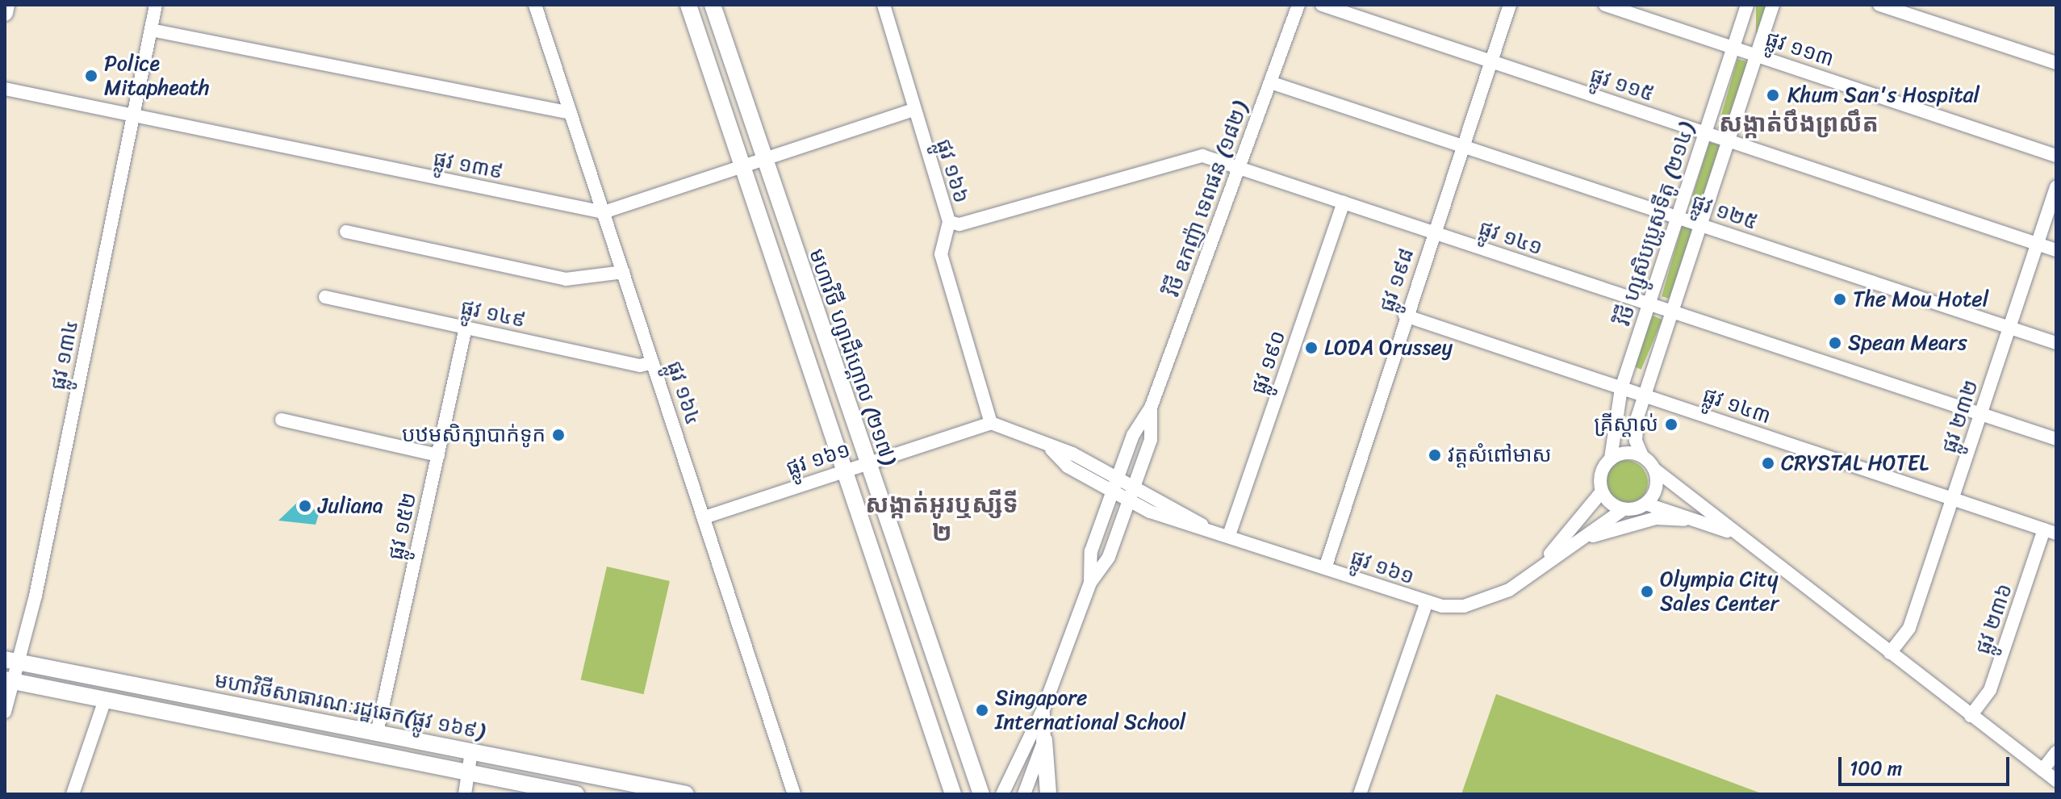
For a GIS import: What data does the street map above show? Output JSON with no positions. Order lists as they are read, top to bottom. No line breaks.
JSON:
{"streets":{"main road":["មហាវិថី ហ្សាដឹហ្គោល (២១៧)","មហាវិថីសាធារណៈរដ្ឋឆេក(ផ្លូវ ១៦៩)"],"street":["ផ្លូវ ១១៣","ផ្លូវ ១១៥","ផ្លូវ ១៣៩","ផ្លូវ ១៦៦","វិថី ឧកញ៉ា ទេពផន (១៨២)","ផ្លូវ ១២៥","វិថី ហ្សូសិបប្រូសទីតូ (២១៤)","ផ្លូវ ១៤១","ផ្លូវ ១៩៨","ផ្លូវ ១៤៩","ផ្លូវ ១៣៤","ផ្លូវ ១៩០","ផ្លូវ ១៦៤","ផ្លូវ ១៤៣","ផ្លូវ ២៣២","ផ្លូវ ១៦១","ផ្លូវ ១៥២","ផ្លូវ ២៣៦"]},"crossings":[["ផ្លូវ ១១៣","វិថី ហ្សូសិបប្រូសទីតូ (២១៤)"],["ផ្លូវ ១១៥","វិថី ហ្សូសិបប្រូសទីតូ (២១៤)"],["ផ្លូវ ១១៥","ផ្លូវ ១៩៨"],["ផ្លូវ ១១៥","ផ្លូវ ២៣២"],["ផ្លូវ ១៣៩","ផ្លូវ ១៣៤"],["ផ្លូវ ១៣៩","ផ្លូវ ១៦៤"],["ផ្លូវ ១៦៦","ផ្លូវ ១៤១"],["ផ្លូវ ១៦៦","ផ្លូវ ១៦១"],["វិថី ឧកញ៉ា ទេពផន (១៨២)","ផ្លូវ ១២៥"],["វិថី ឧកញ៉ា ទេពផន (១៨២)","ផ្លូវ ១៤១"],["វិថី ឧកញ៉ា ទេពផន (១៨២)","ផ្លូវ ១៦១"],["ផ្លូវ ១២៥","វិថី ហ្សូសិបប្រូសទីតូ (២១៤)"],["ផ្លូវ ១២៥","ផ្លូវ ១៩៨"],["ផ្លូវ ១២៥","ផ្លូវ ២៣២"],["វិថី ហ្សូសិបប្រូសទីតូ (២១៤)","ផ្លូវ ១៤១"],["វិថី ហ្សូសិបប្រូសទីតូ (២១៤)","ផ្លូវ ១៤៣"],["វិថី ហ្សូសិបប្រូសទីតូ (២១៤)","ផ្លូវ ១៦១"],["ផ្លូវ ១៤១","ផ្លូវ ១៩៨"],["ផ្លូវ ១៤១","ផ្លូវ ១៩០"],["ផ្លូវ ១៤១","ផ្លូវ ២៣២"],["ផ្លូវ ១៩៨","ផ្លូវ ១៤៣"],["ផ្លូវ ១៩៨","ផ្លូវ ១៦១"],["ផ្លូវ ១៤៩","ផ្លូវ ១៦៤"],["ផ្លូវ ១៤៩","ផ្លូវ ១៥២"],["ផ្លូវ ១៣៤","មហាវិថីសាធារណៈរដ្ឋឆេក(ផ្លូវ ១៦៩)"],["មហាវិថី ហ្សាដឹហ្គោល (២១៧)","ផ្លូវ ១៦១"],["ផ្លូវ ១៩០","ផ្លូវ ១៦១"],["ផ្លូវ ១៦៤","ផ្លូវ ១៦១"],["ផ្លូវ ១៤៣","ផ្លូវ ២៣២"],["ផ្លូវ ១៤៣","ផ្លូវ ២៣៦"],["ផ្លូវ ១៥២","មហាវិថីសាធារណៈរដ្ឋឆេក(ផ្លូវ ១៦៩)"]],"districts":["សង្កាត់បឹងព្រលឹត","សង្កាត់អូរឬស្សីទី ២"],"places":["Police Mitapheath","Khum San's Hospital","The Mou Hotel","Spean Mears","LODA Orussey","គ្រីស្តាល់","បឋមសិក្សាបាក់ទូក","វត្តសំពៅមាស","CRYSTAL HOTEL","Juliana","Olympia City Sales Center","Singapore International School"],"scale_bar":"100 m"}
